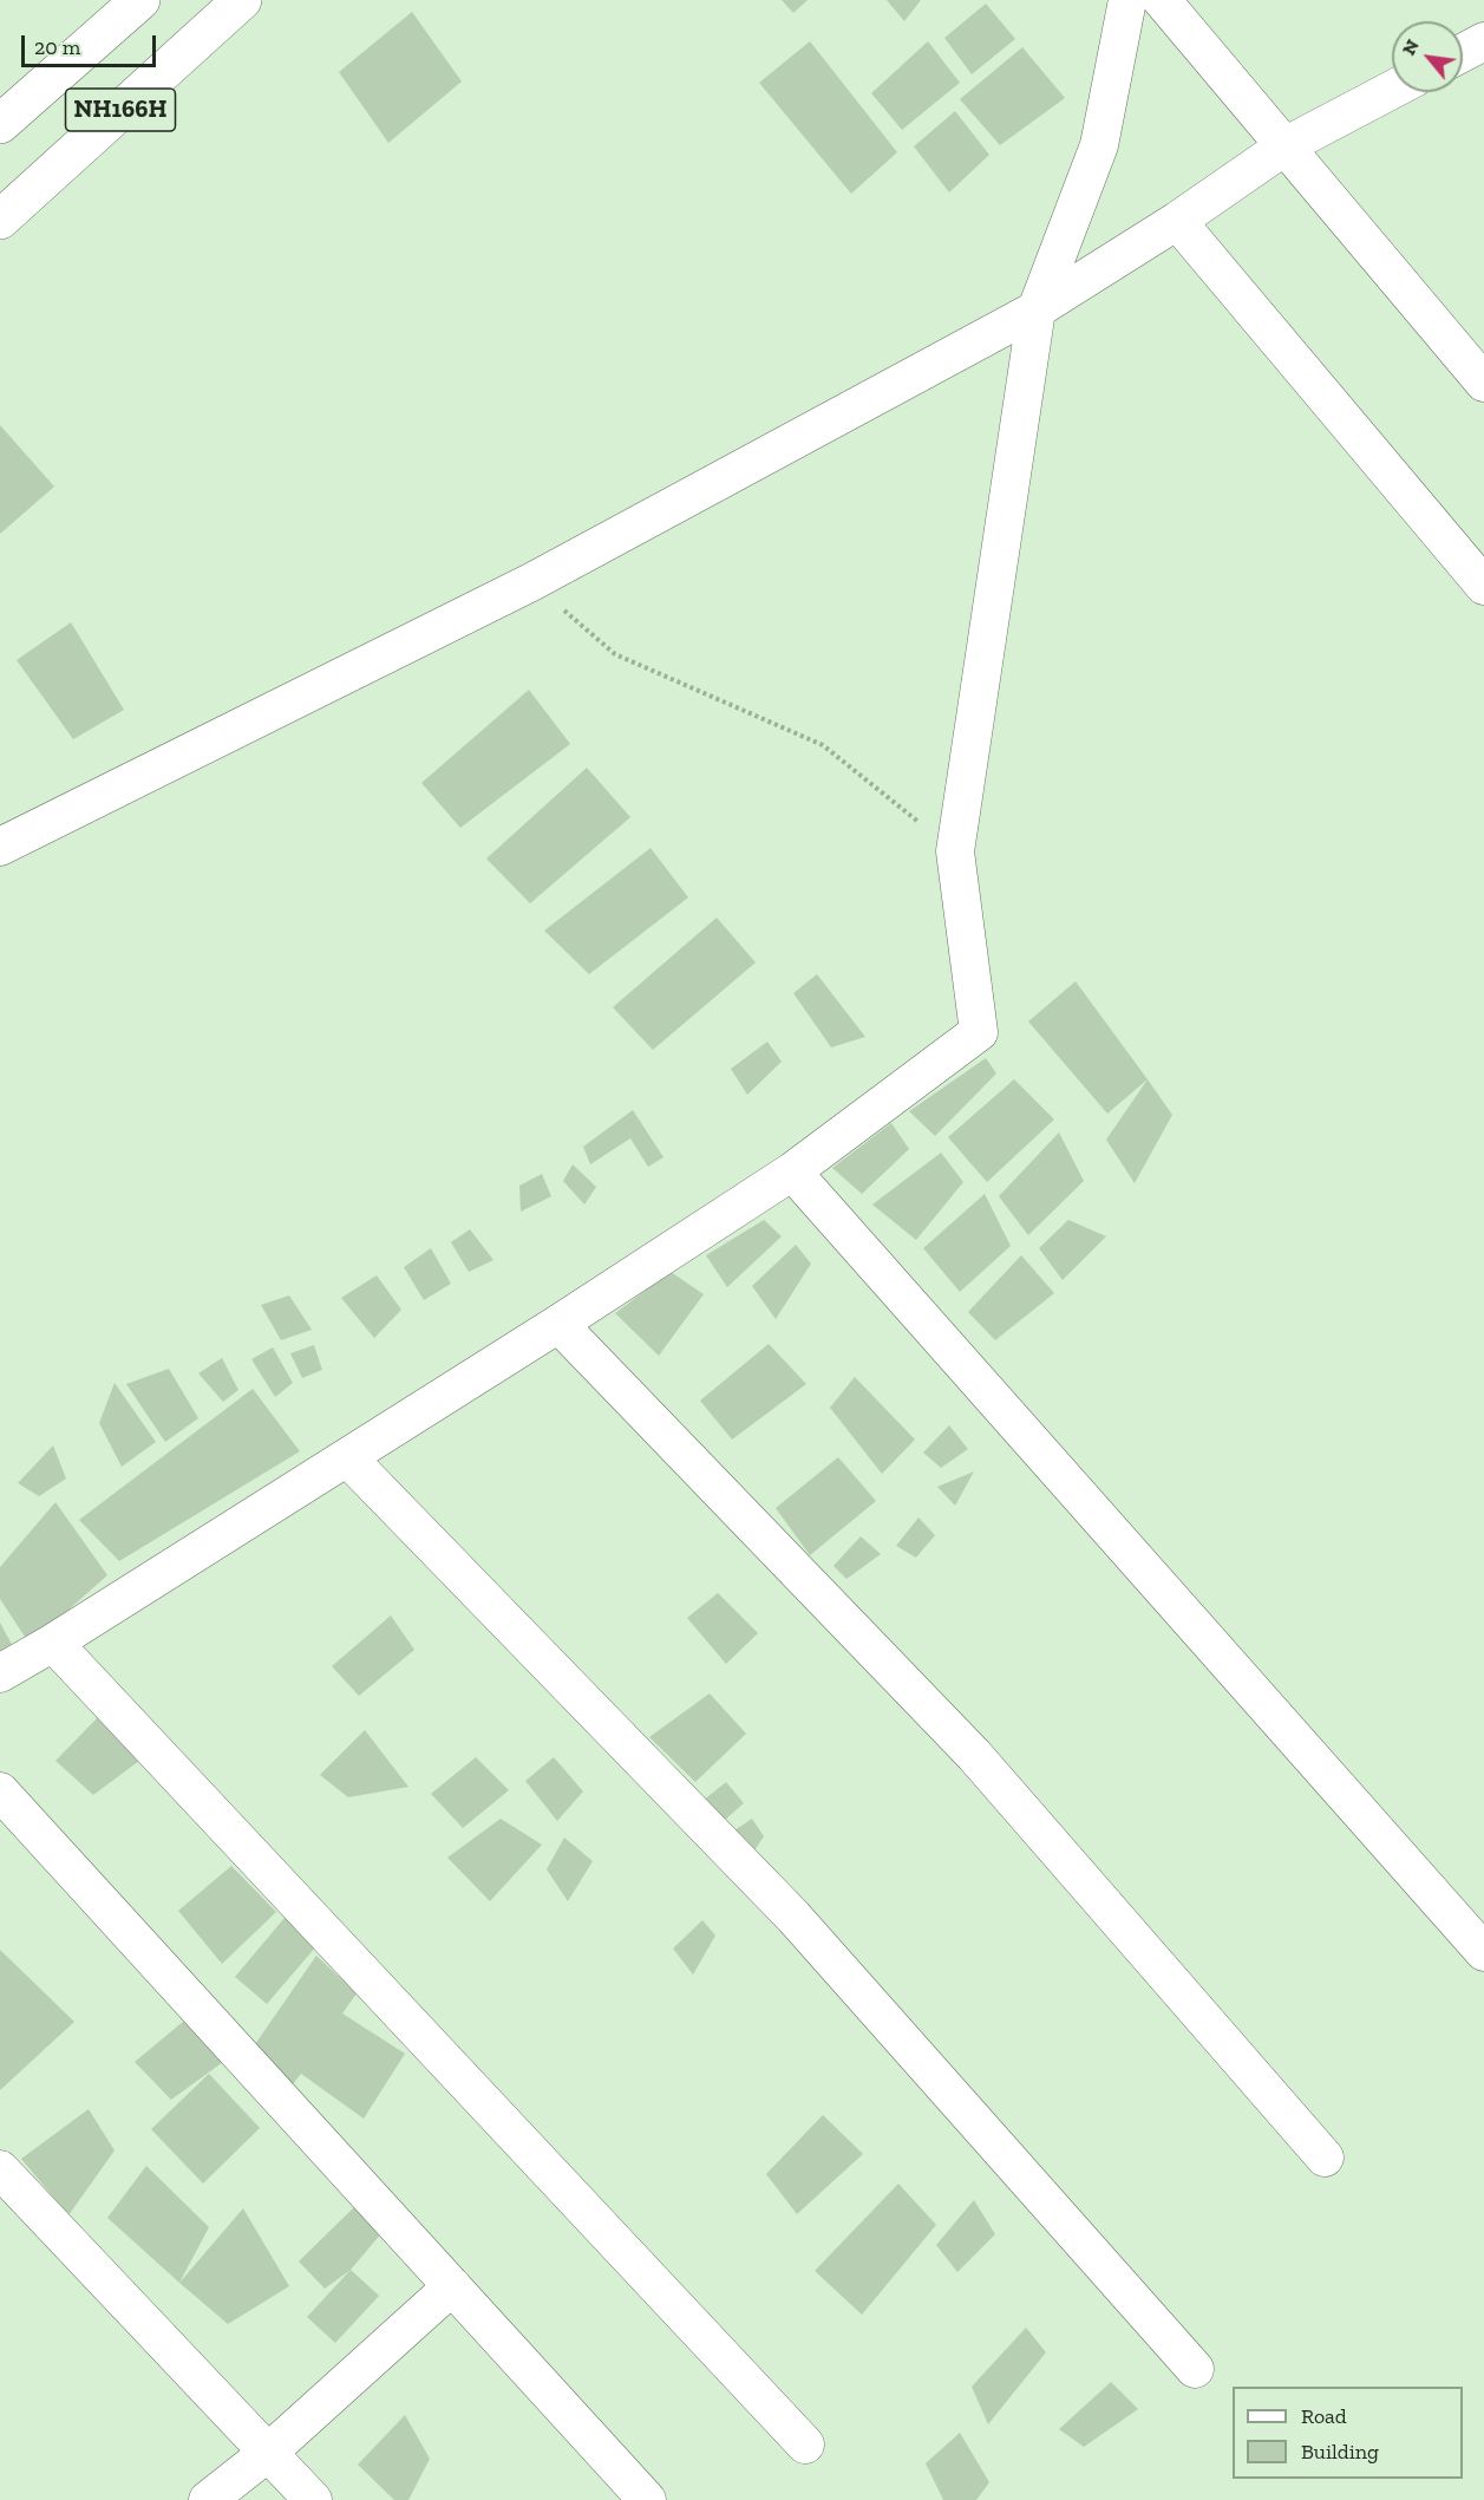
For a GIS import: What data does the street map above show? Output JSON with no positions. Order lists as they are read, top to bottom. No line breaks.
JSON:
{"streets":{"highway":["NH166H"]},"legend":["Road","Building"],"scale_bar":"20 m","north":"top left"}
